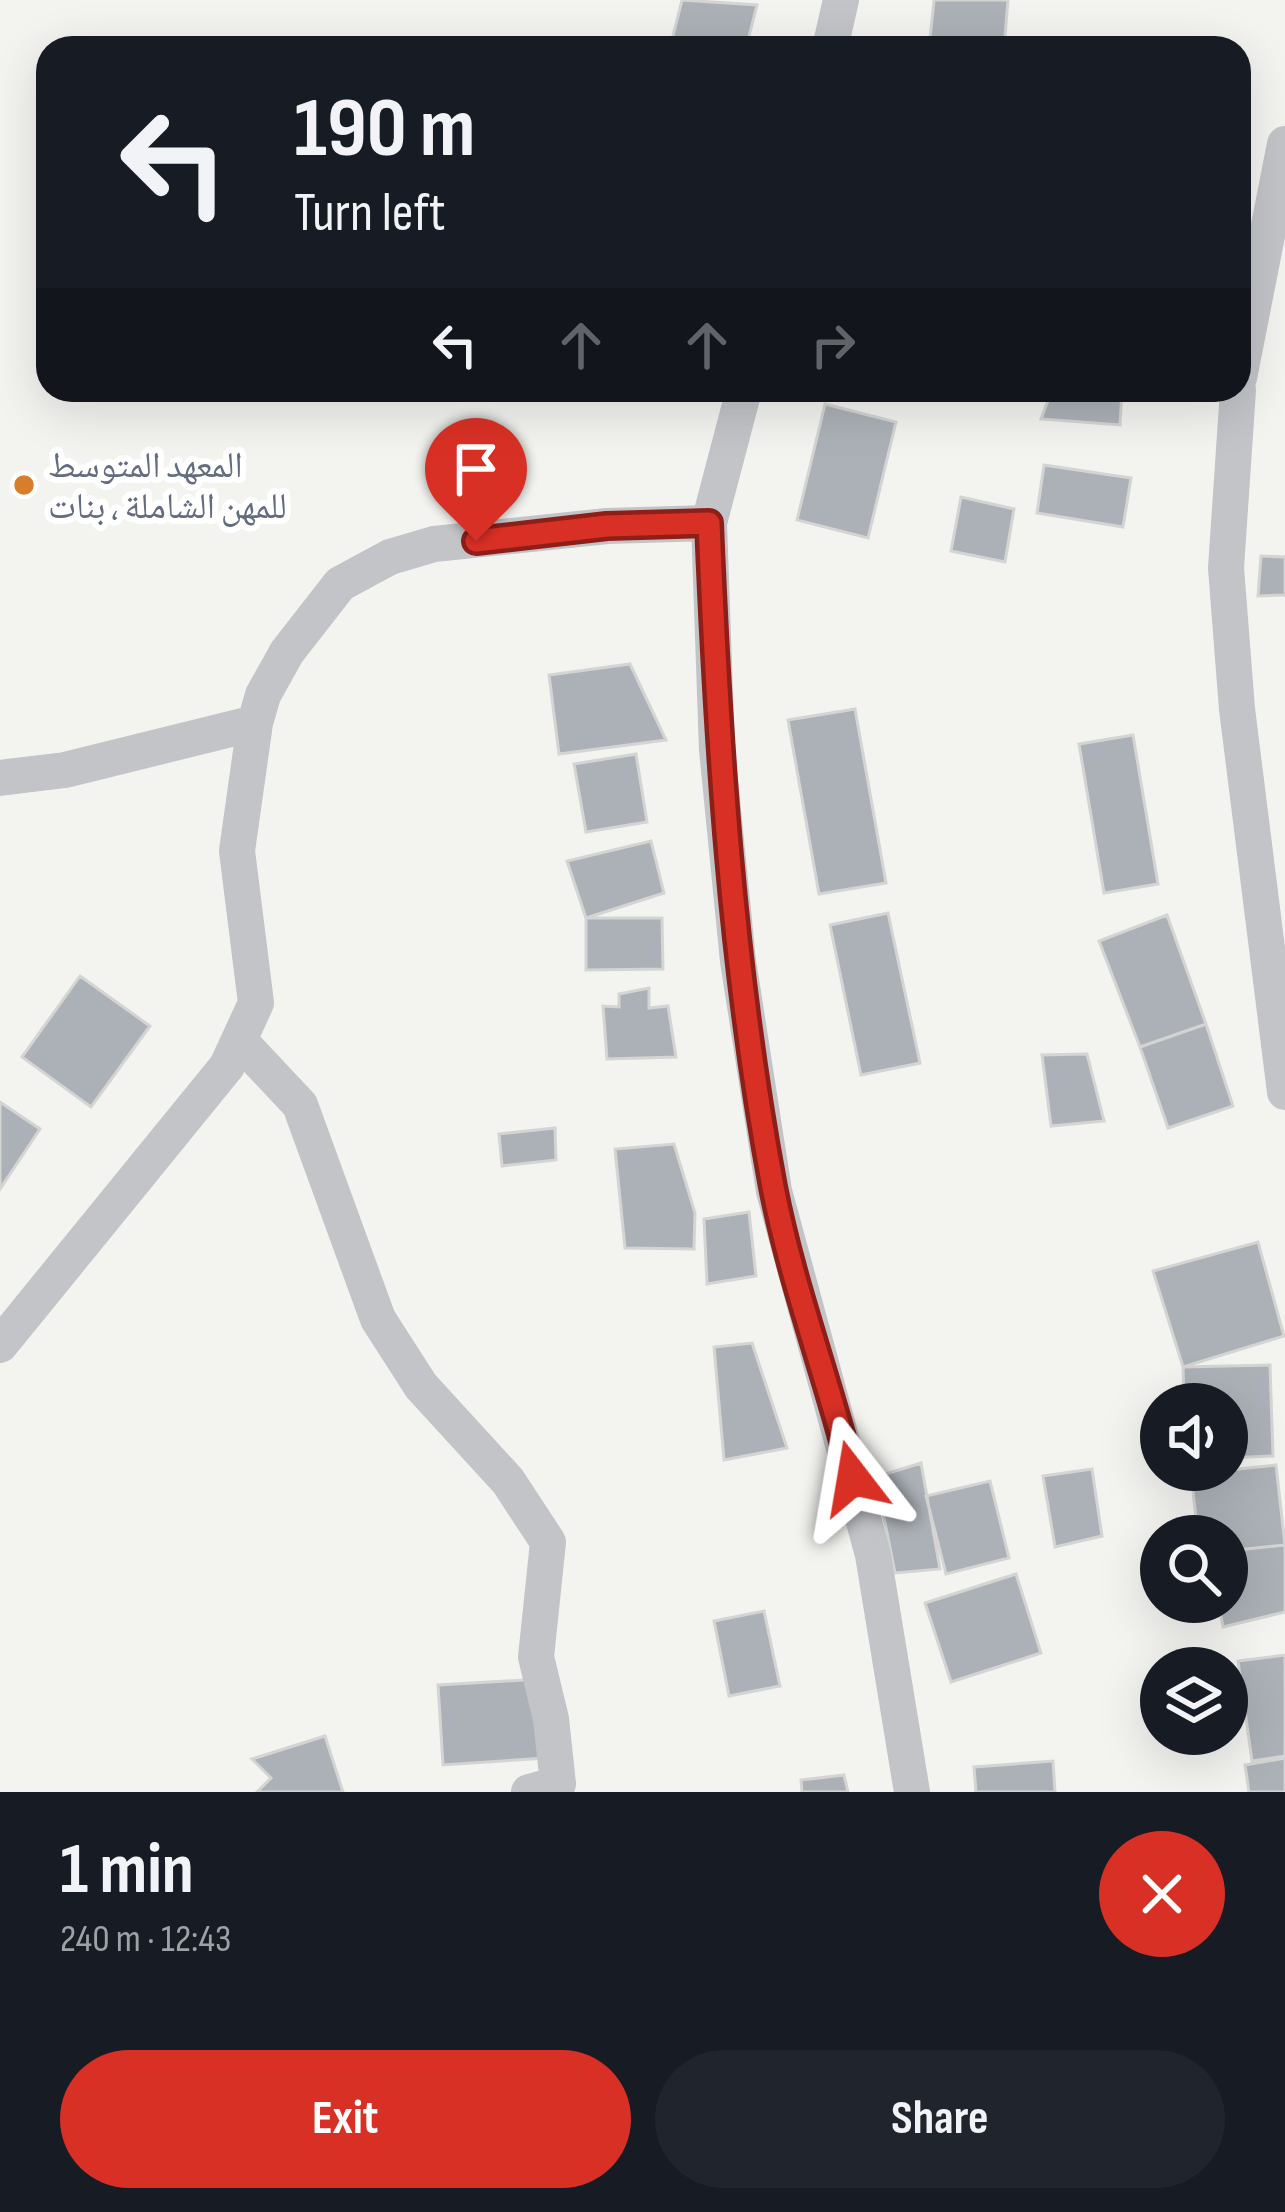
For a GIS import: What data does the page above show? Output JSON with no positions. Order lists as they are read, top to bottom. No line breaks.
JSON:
{"places":["المعهد المتوسط للمهن الشاملة ، بنات"],"page":{"turn":["190 m","Turn left"],"heading":["1 min","240 m · 12:43"],"buttons":["Exit","Share"]}}
